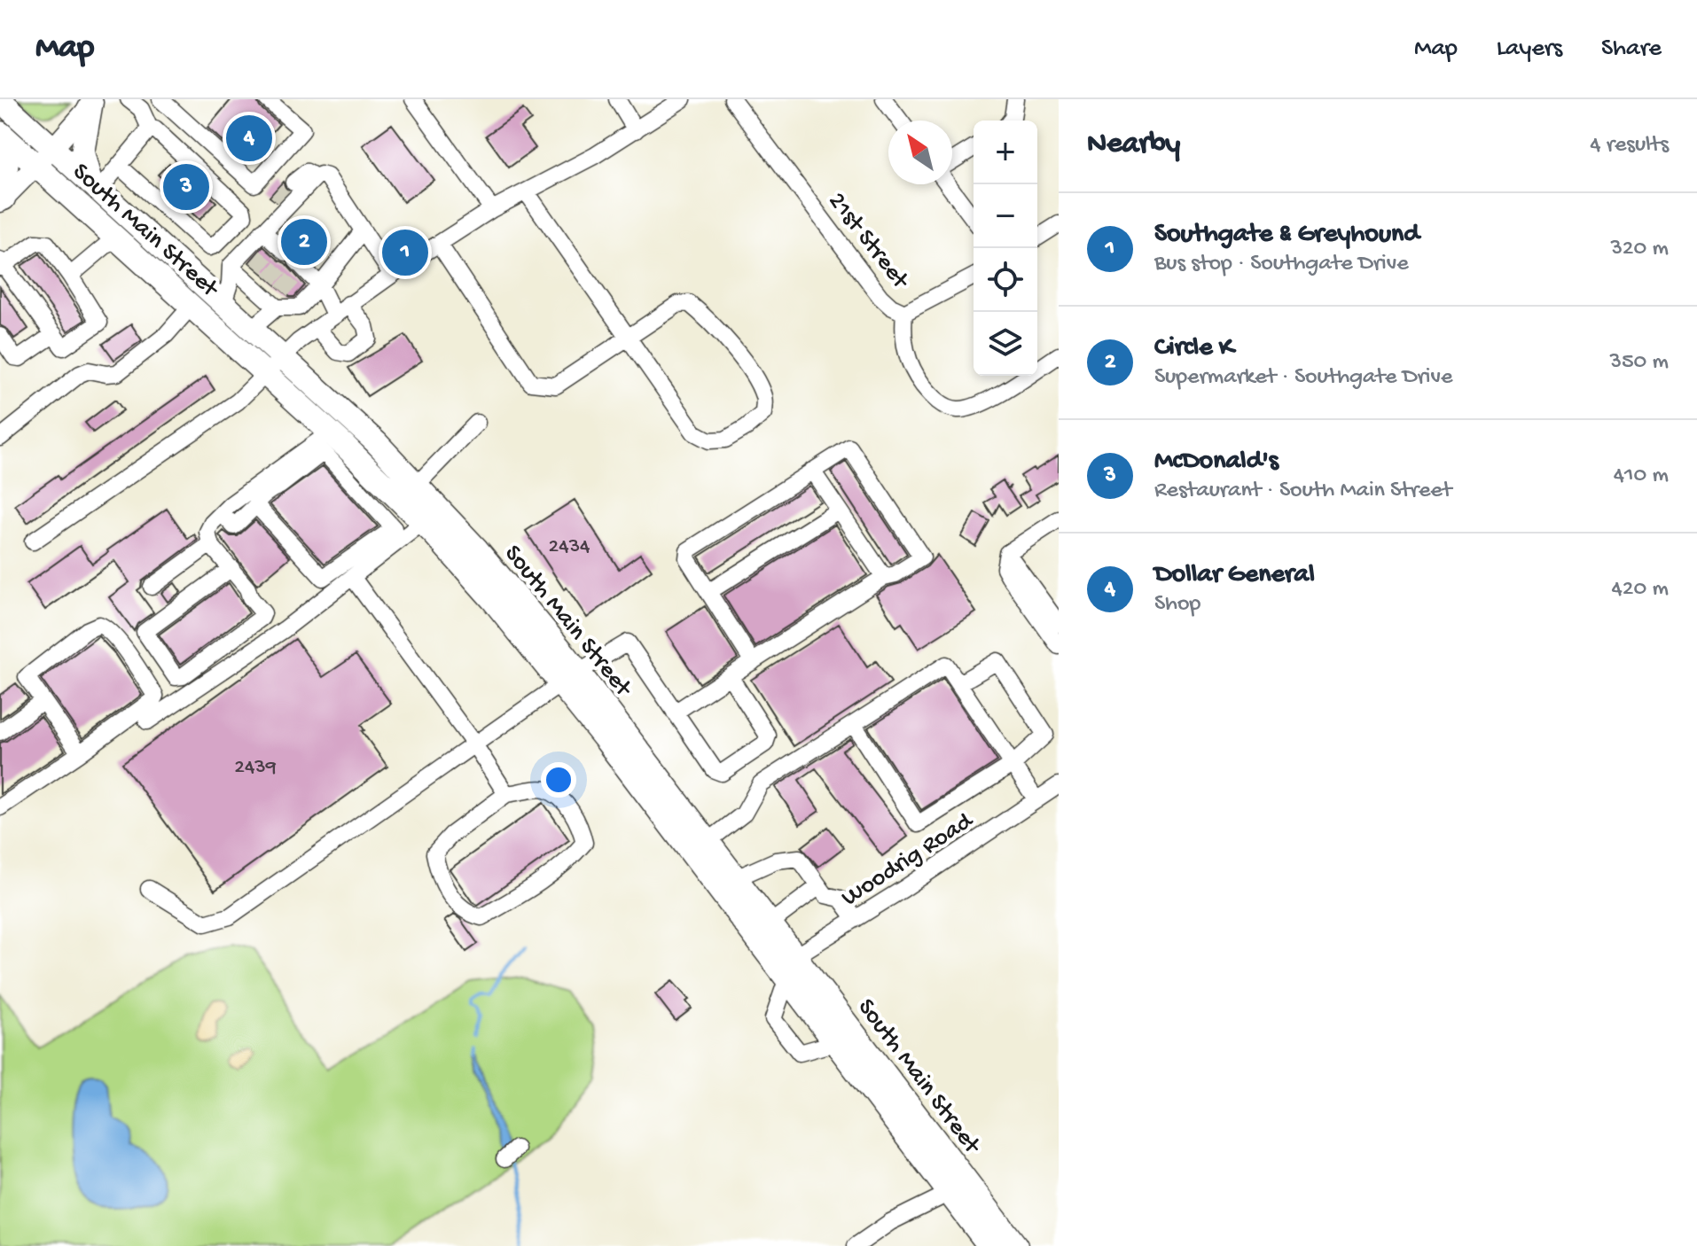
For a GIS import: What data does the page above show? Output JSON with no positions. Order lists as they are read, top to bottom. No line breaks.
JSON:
{"streets":{"highway":["South Main Street"],"street":["21st Street","Woodrig Road"]},"crossings":[["South Main Street","Woodrig Road"]],"house_numbers":["2434","2439"],"north":"top left","page":{"header":"Map","nav":["Map","Layers","Share"],"heading":["Nearby","4 results"],"pins":["4","3","2","1"],"map_buttons":["+","−"],"list":[{"mark":"1","name":"Southgate & Greyhound","note":"Bus stop · Southgate Drive","value":"320 m"},{"mark":"2","name":"Circle K","note":"Supermarket · Southgate Drive","value":"350 m"},{"mark":"3","name":"McDonald's","note":"Restaurant · South Main Street","value":"410 m"},{"mark":"4","name":"Dollar General","note":"Shop","value":"420 m"}]}}
